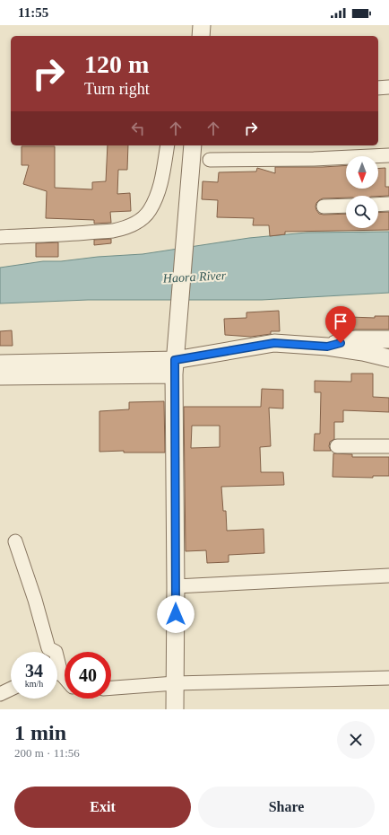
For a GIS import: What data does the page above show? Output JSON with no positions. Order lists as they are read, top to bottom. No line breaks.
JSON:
{"water":["Haora River"],"north":"bottom","page":{"status":"11:55","turn":["120 m","Turn right"],"speed":"34 km/h","limit":"40","heading":["1 min","200 m · 11:56"],"buttons":["Exit","Share"]}}
